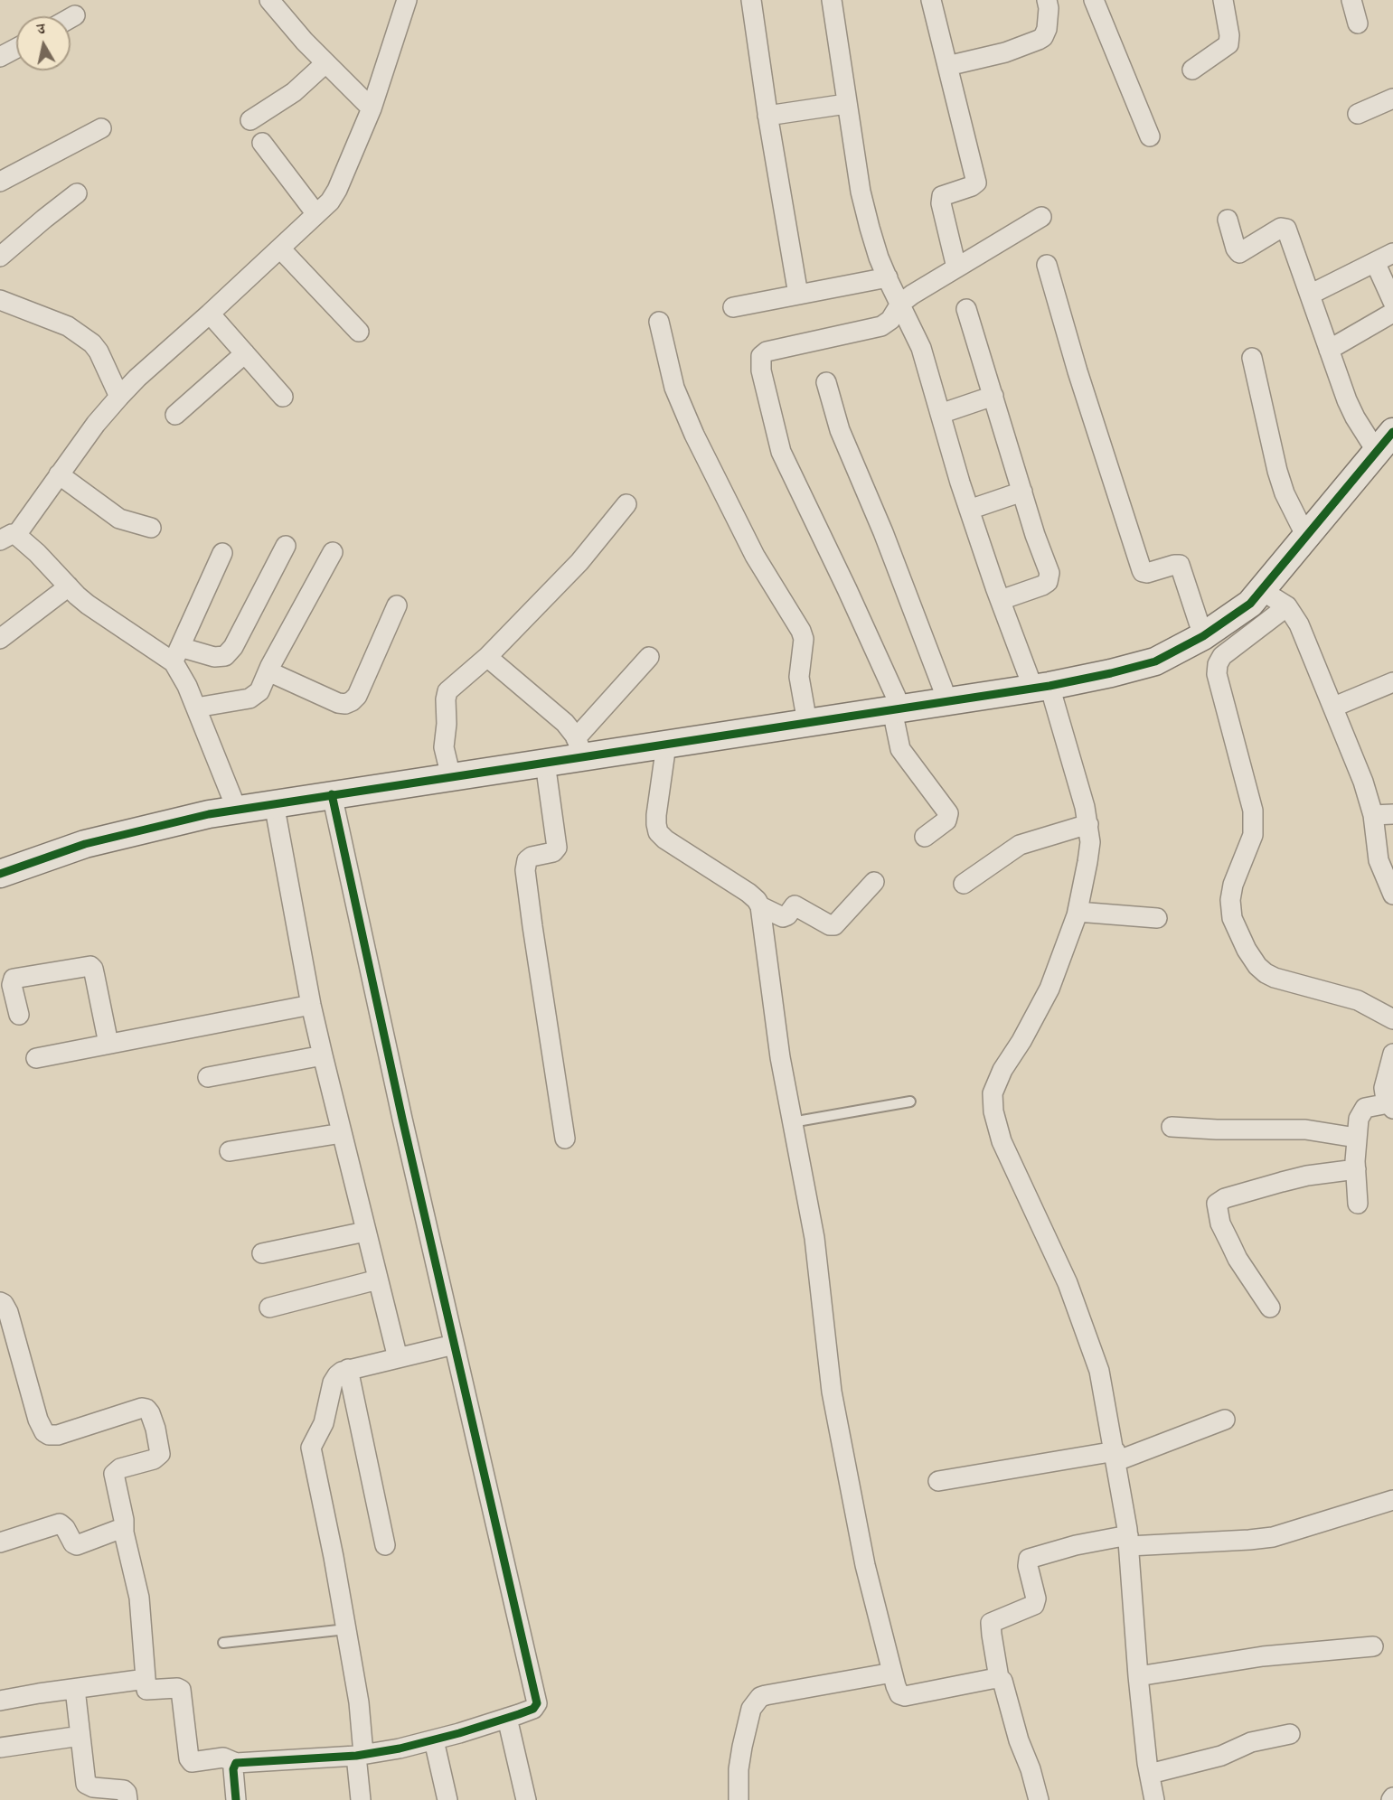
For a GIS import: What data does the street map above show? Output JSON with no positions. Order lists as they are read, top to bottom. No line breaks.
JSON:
{"north":"top"}
